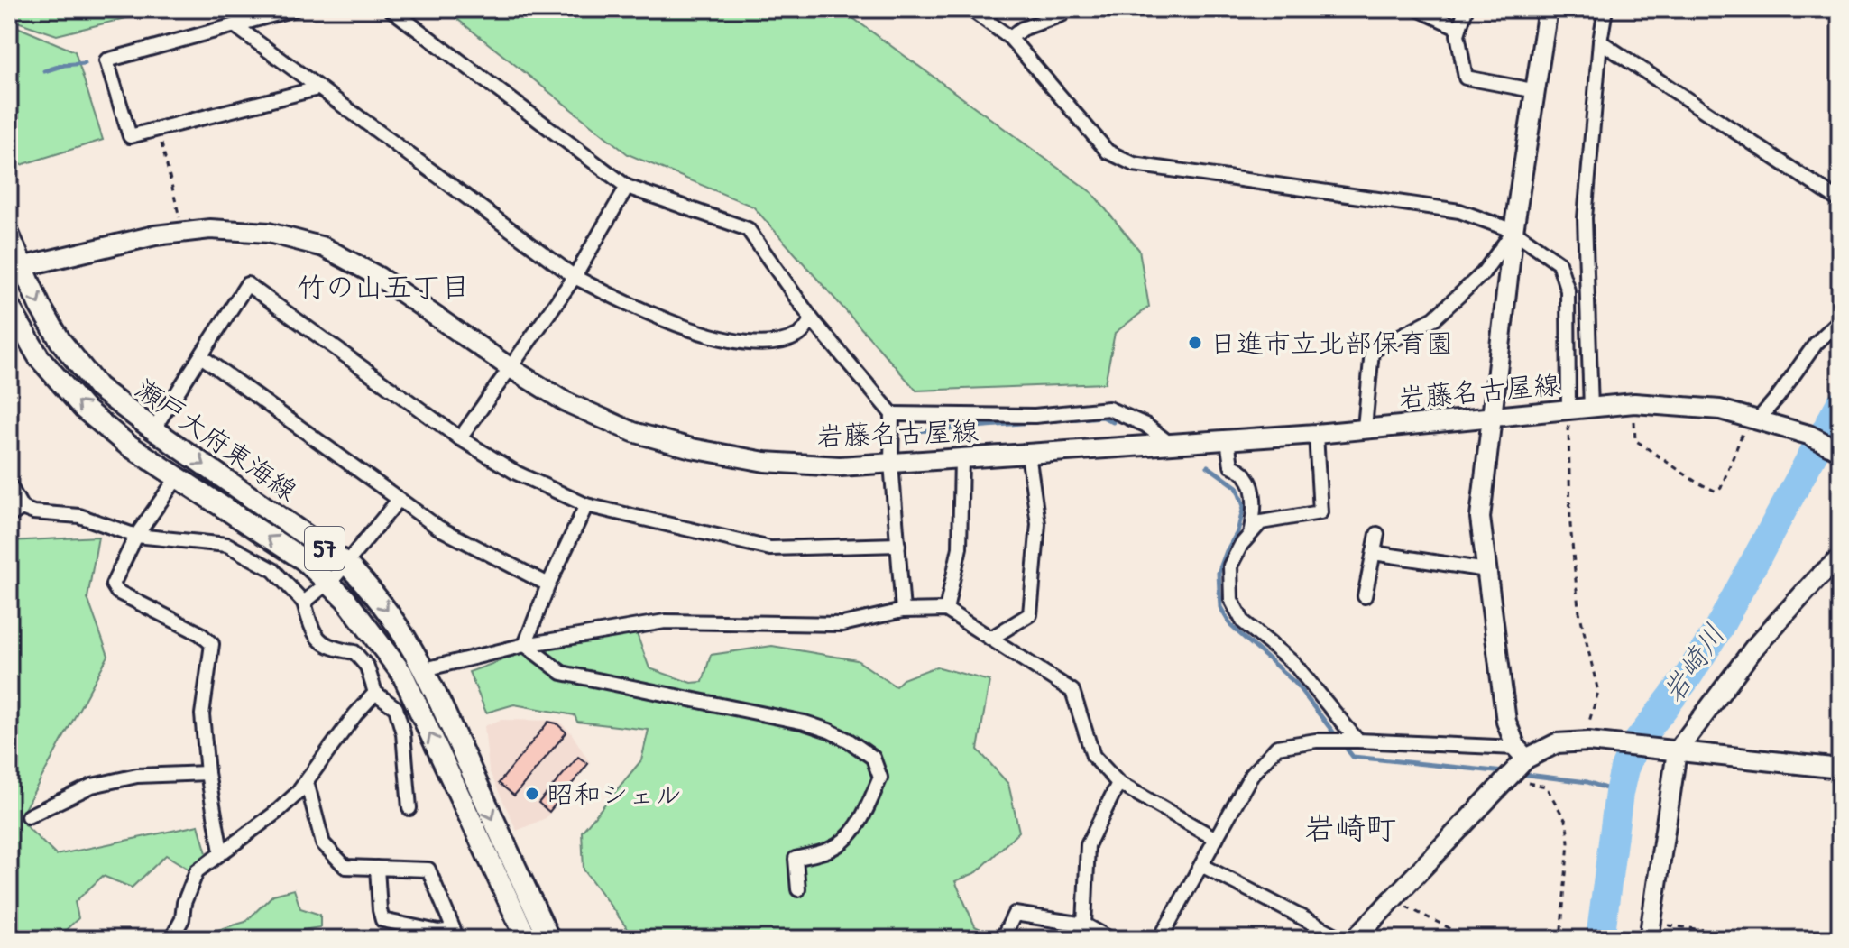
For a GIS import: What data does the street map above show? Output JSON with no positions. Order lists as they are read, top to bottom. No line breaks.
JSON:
{"streets":{"main road":["岩藤名古屋線","瀬戸大府東海線","57"]},"crossings":[["岩藤名古屋線","瀬戸大府東海線"]],"districts":["竹の山五丁目","岩崎町"],"water":["岩崎川"],"places":["日進市立北部保育園","昭和シェル"]}
